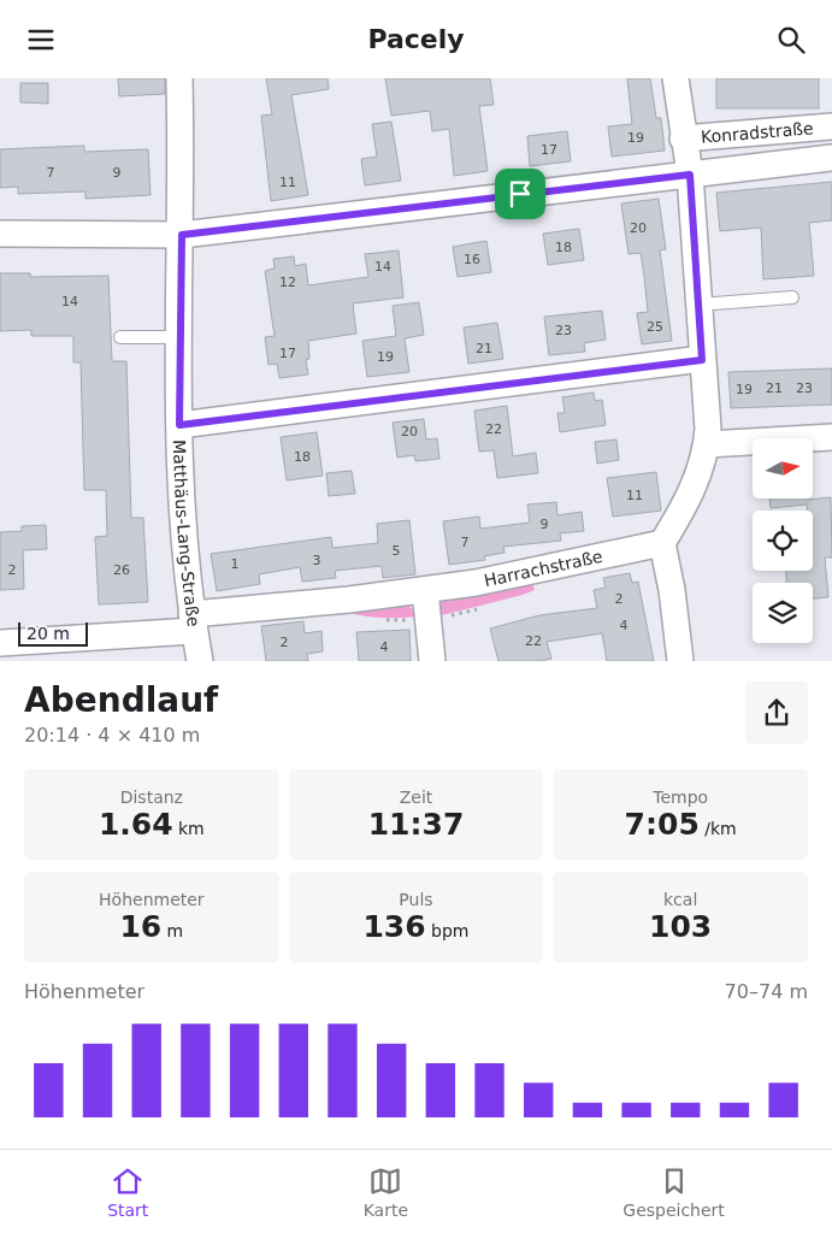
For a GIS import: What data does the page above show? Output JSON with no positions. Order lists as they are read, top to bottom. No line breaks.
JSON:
{"streets":{"street":["Konradstraße","Matthäus-Lang-Straße","Harrachstraße"]},"crossings":[["Konradstraße","Harrachstraße"],["Matthäus-Lang-Straße","Harrachstraße"]],"house_numbers":["19","17","7","9","11","20","18","16","14","12","14","25","23","21","17","19","21","23","19","22","20","18","11","9","7","5","3","1","2","26","2","4","22","2","4"],"scale_bar":"20 m","north":"right","page":{"header":"Pacely","scale":"20 m","heading":["Abendlauf","20:14 · 4 × 410 m"],"stats":[["Distanz","1.64 km"],["Zeit","11:37"],["Tempo","7:05 /km"],["Höhenmeter","16 m"],["Puls","136 bpm"],["kcal","103"]],"chart":["Höhenmeter","70–74 m"],"tabs":["Start","Karte","Gespeichert"]}}
